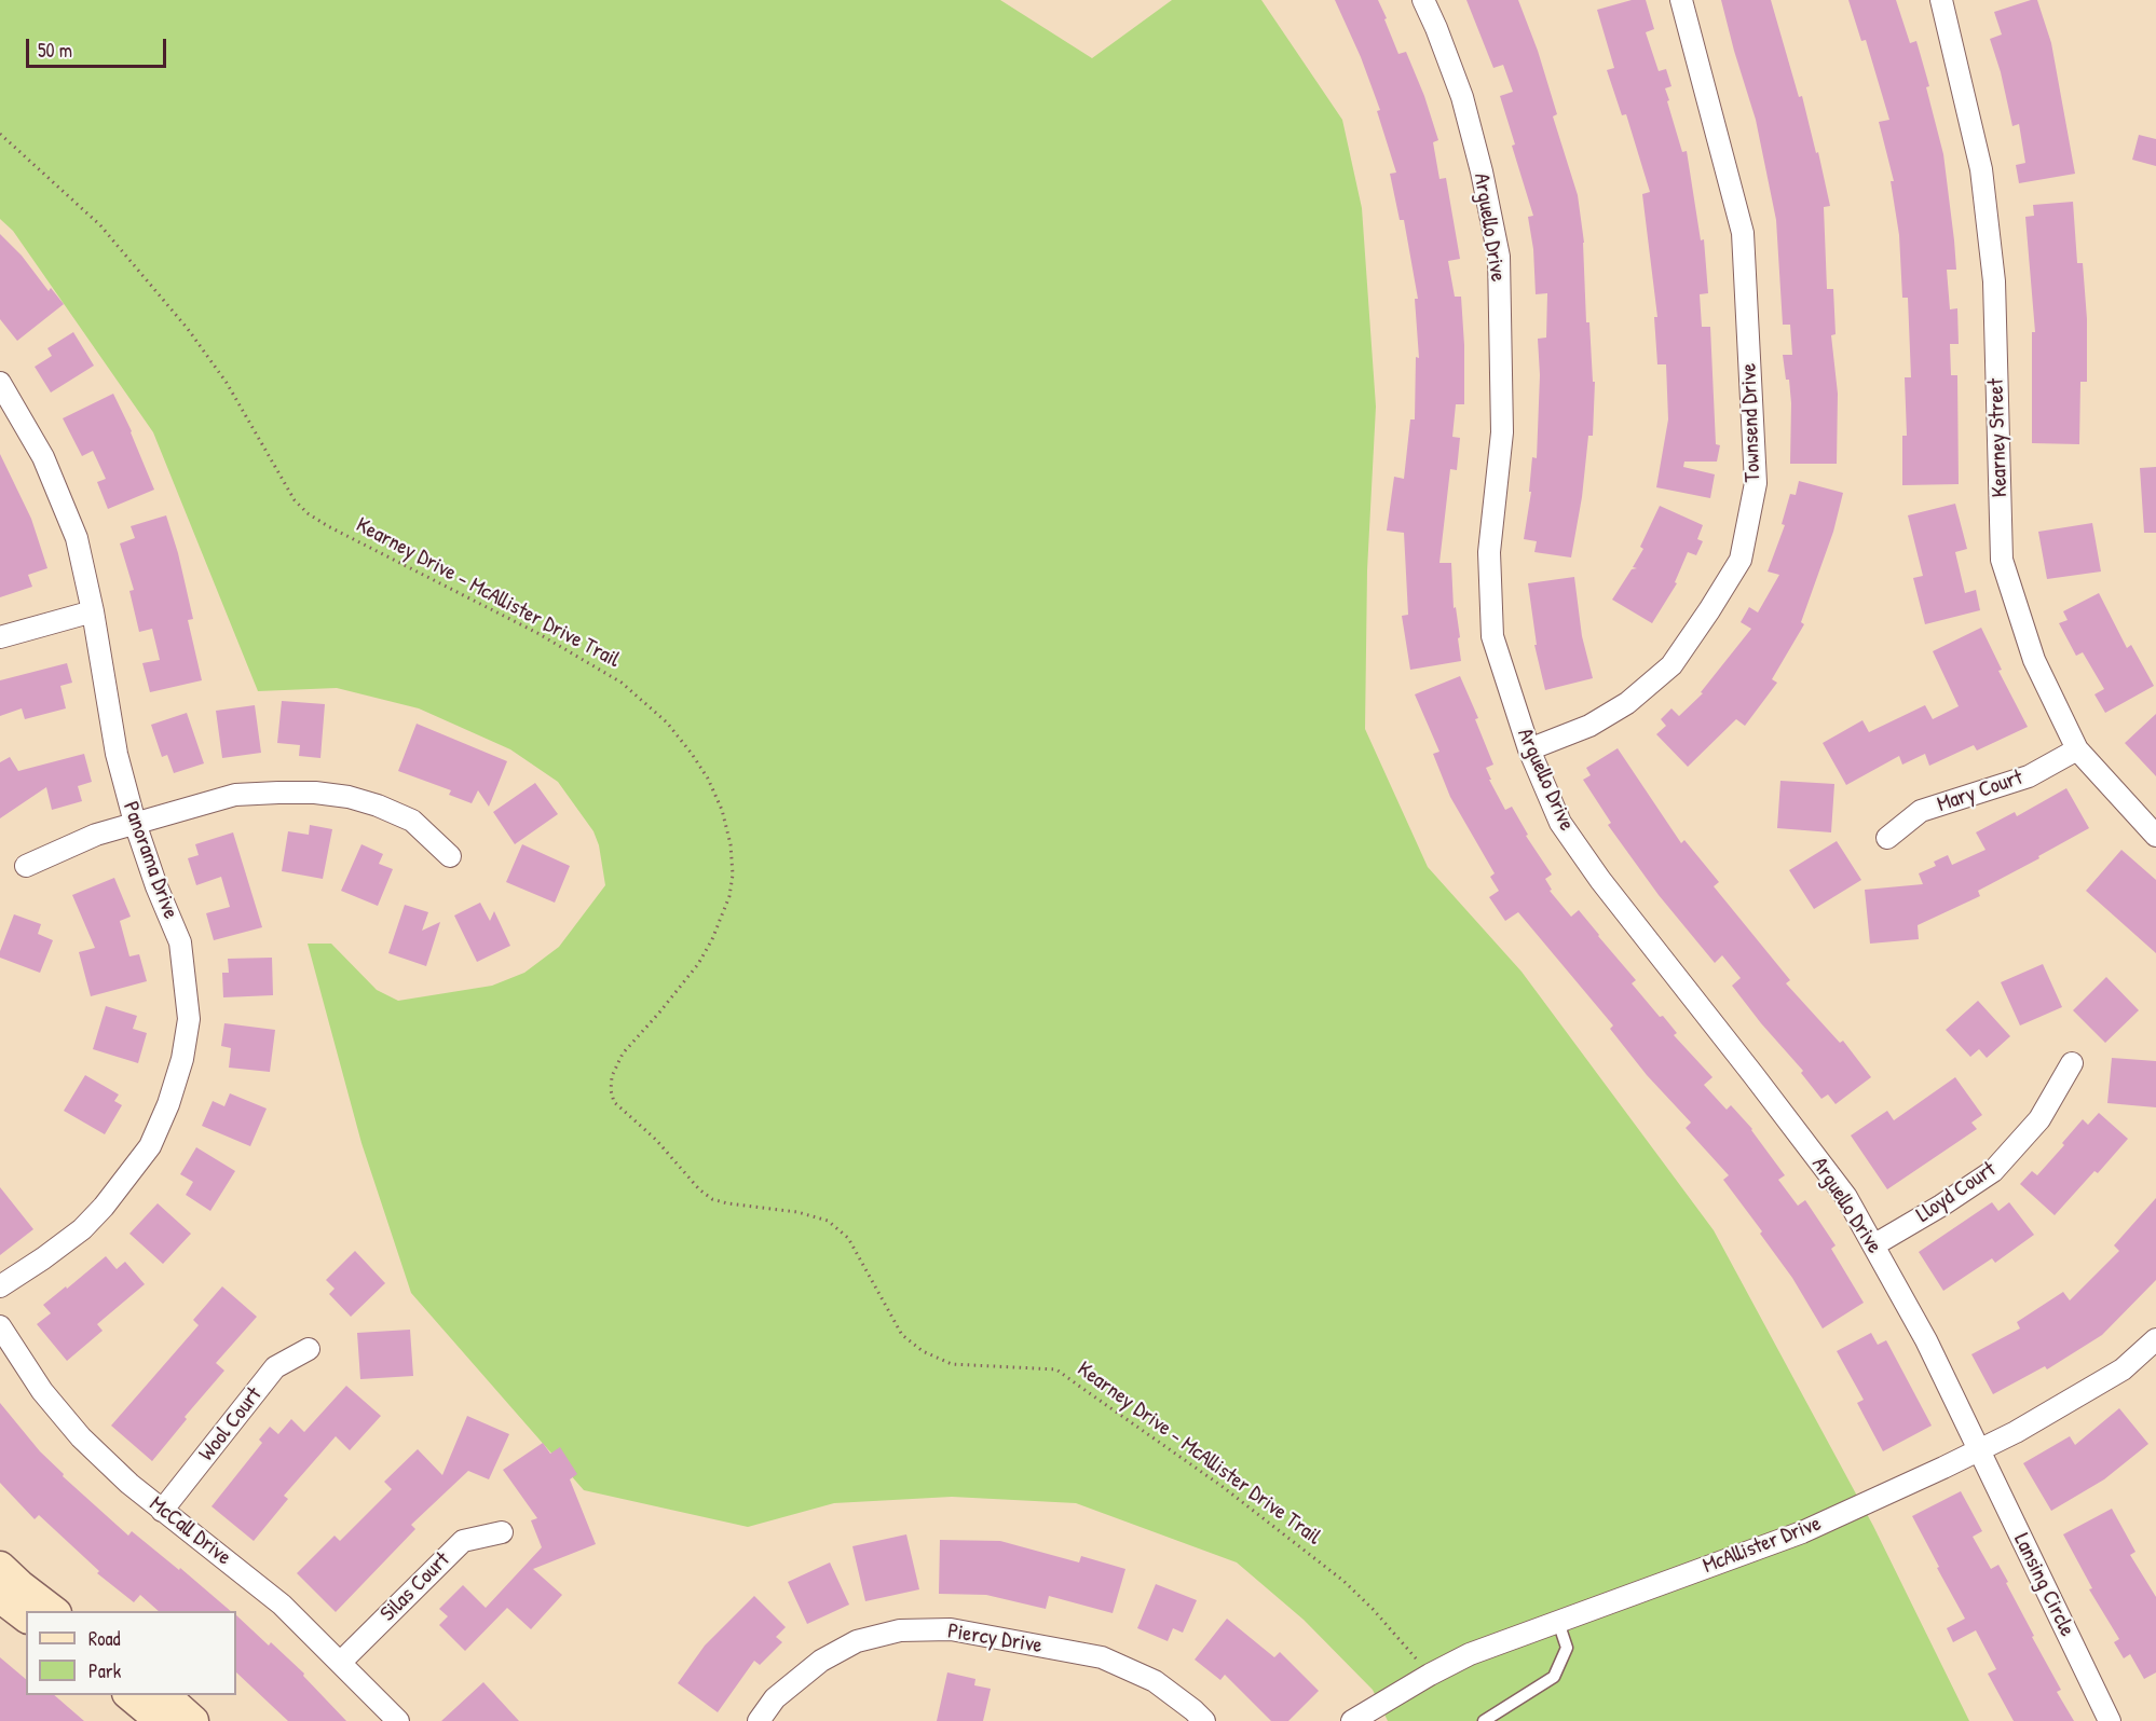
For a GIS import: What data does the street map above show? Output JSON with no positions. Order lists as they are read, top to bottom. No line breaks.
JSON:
{"streets":{"street":["Arguello Drive","Townsend Drive","Kearney Street","Mary Court","Panorama Drive","Lloyd Court","Wool Court","McCall Drive","McAllister Drive","Lansing Circle","Silas Court","Piercy Drive"],"path":["Kearney Drive - McAllister Drive Trail"]},"crossings":[["Arguello Drive","Townsend Drive"],["Arguello Drive","Lloyd Court"],["Arguello Drive","McAllister Drive"],["Arguello Drive","Lansing Circle"],["Kearney Street","Mary Court"],["Kearney Drive - McAllister Drive Trail","McAllister Drive"],["Wool Court","McCall Drive"],["McCall Drive","Silas Court"],["McAllister Drive","Lansing Circle"]],"legend":["Road","Park"],"scale_bar":"50 m"}
